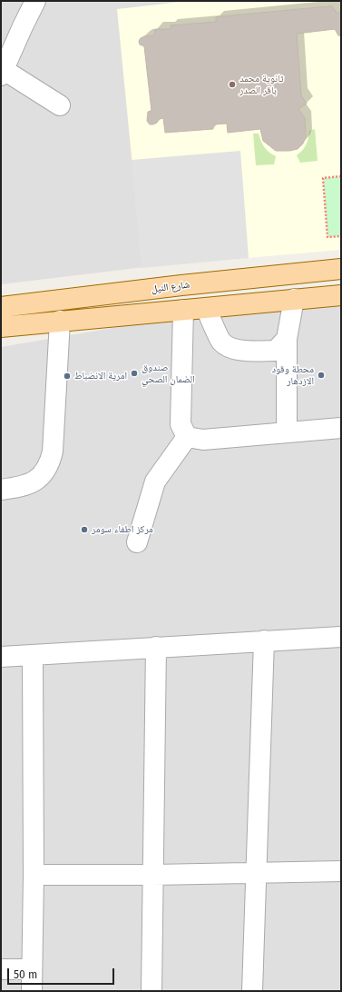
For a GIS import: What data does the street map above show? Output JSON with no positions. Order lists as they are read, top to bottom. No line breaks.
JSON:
{"streets":{"main road":["شارع النيل"]},"places":["ثانوية محمد باقر الصدر","صندوق الضمان الصحي","محطة وقود الازدهار","امرية الانضباط","مركز اطفاء سومر"],"scale_bar":"50 m"}
